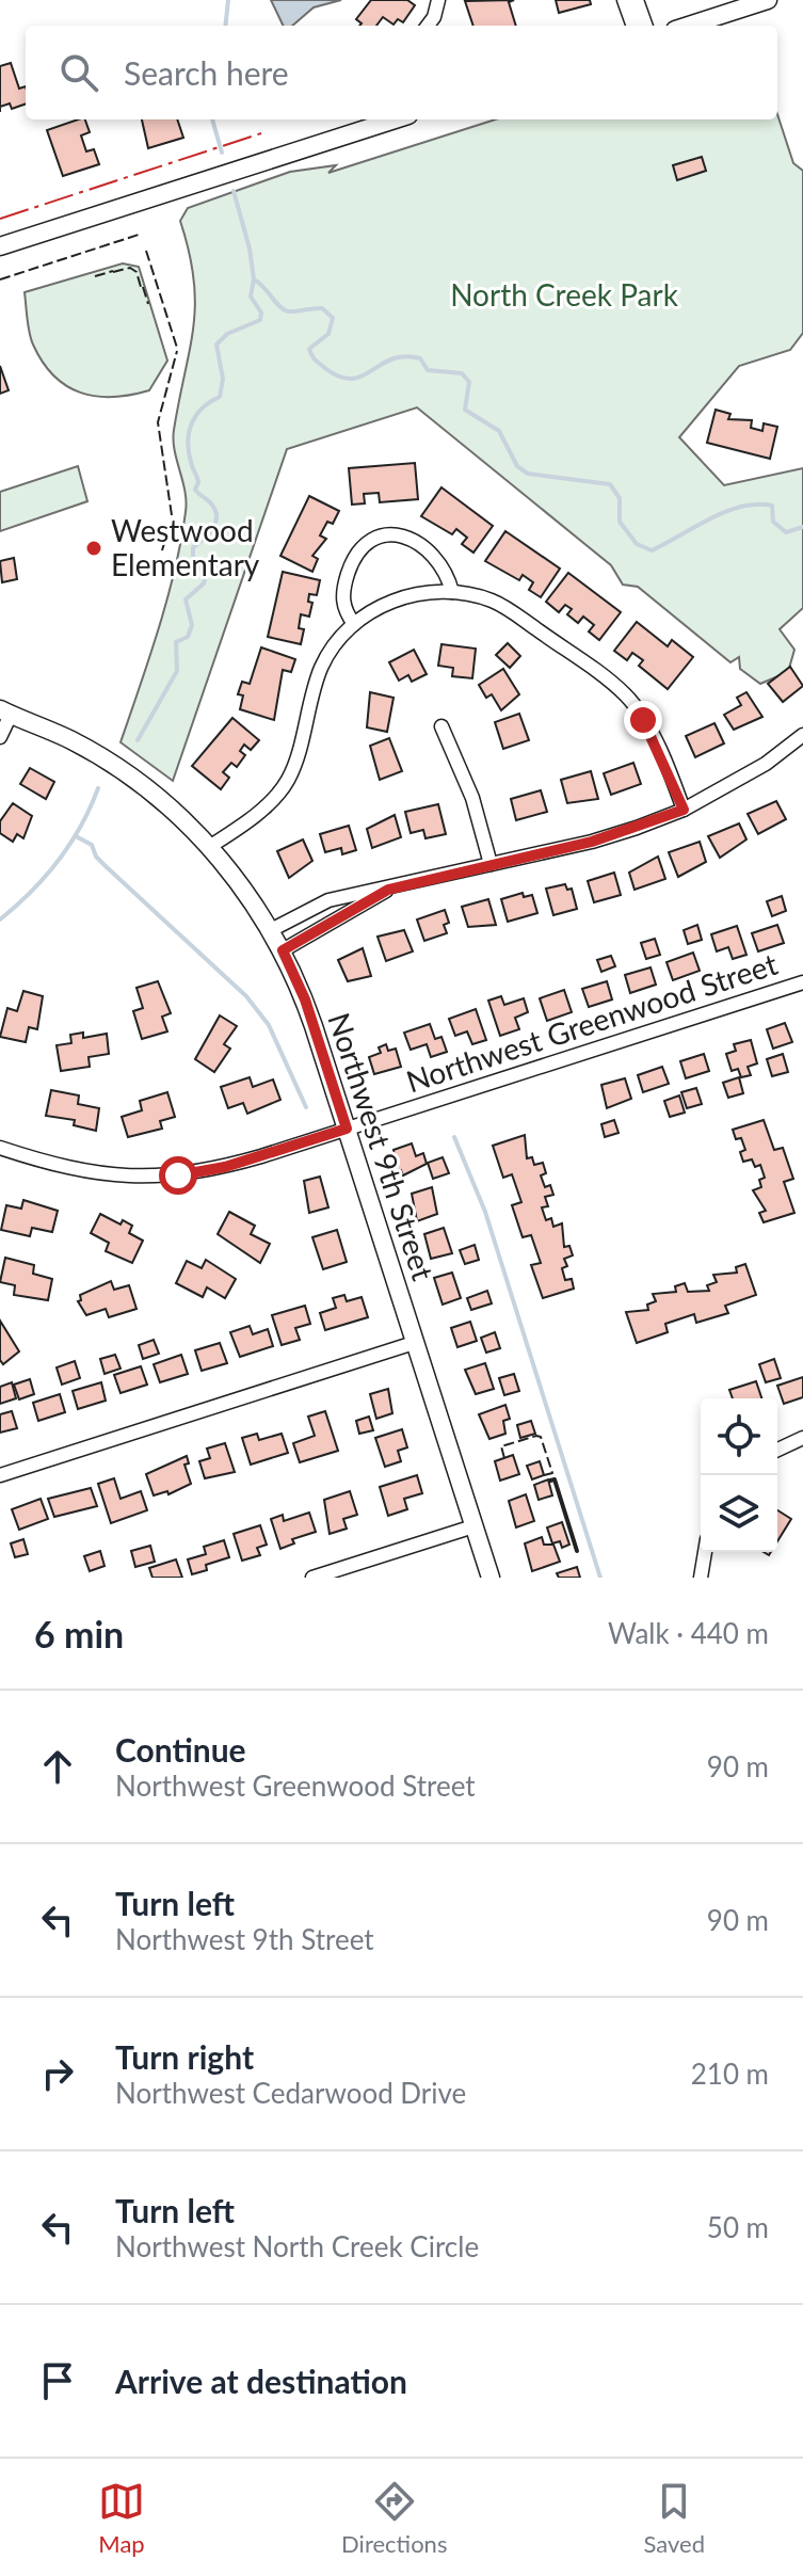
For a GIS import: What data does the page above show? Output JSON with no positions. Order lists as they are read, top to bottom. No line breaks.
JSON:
{"streets":{"street":["Northwest Greenwood Street","Northwest 9th Street"]},"crossings":[["Northwest Greenwood Street","Northwest 9th Street"]],"parks":["North Creek Park"],"places":["Westwood Elementary"],"page":{"search":"Search here","heading":["6 min","Walk · 440 m"],"list":[["Continue","Northwest Greenwood Street","90 m"],["Turn left","Northwest 9th Street","90 m"],["Turn right","Northwest Cedarwood Drive","210 m"],["Turn left","Northwest North Creek Circle","50 m"],"Arrive at destination"],"nav":["Map","Directions","Saved"]}}
